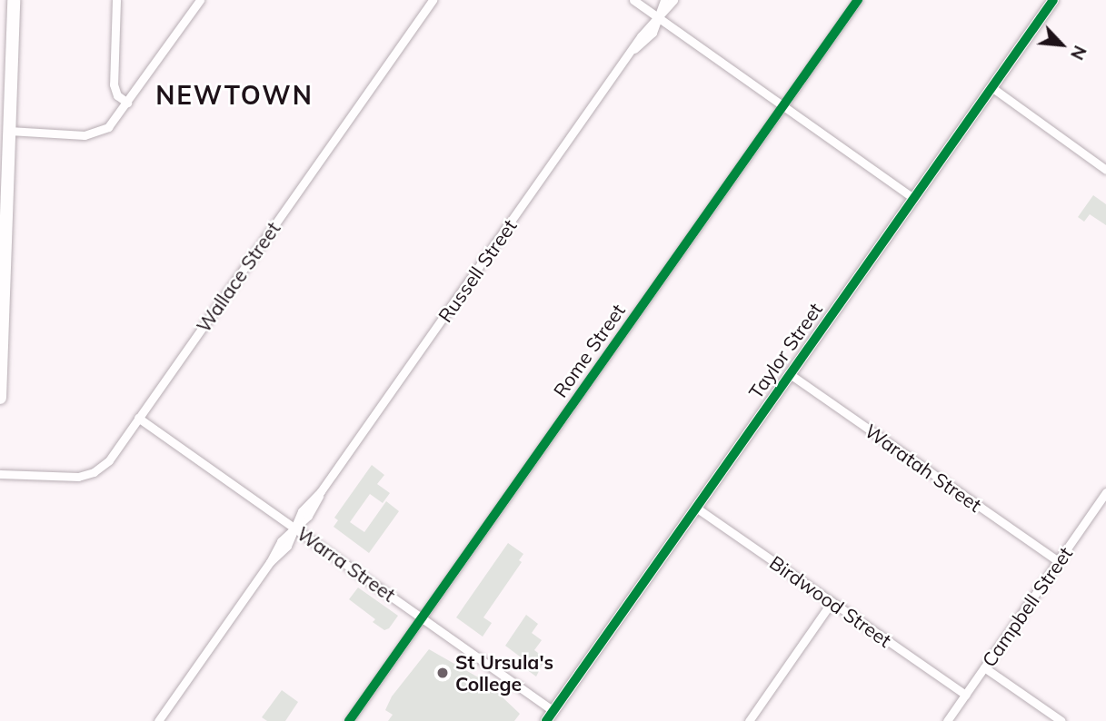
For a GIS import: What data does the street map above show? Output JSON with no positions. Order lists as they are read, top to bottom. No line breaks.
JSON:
{"streets":{"street":["Russell Street","Wallace Street","Rome Street","Taylor Street","Waratah Street","Warra Street","Birdwood Street","Campbell Street"]},"crossings":[["Russell Street","Warra Street"],["Wallace Street","Warra Street"],["Rome Street","Warra Street"],["Taylor Street","Waratah Street"],["Taylor Street","Warra Street"],["Taylor Street","Birdwood Street"],["Waratah Street","Campbell Street"],["Birdwood Street","Campbell Street"]],"districts":["NEWTOWN"],"places":["St Ursula's College"],"north":"bottom right"}
